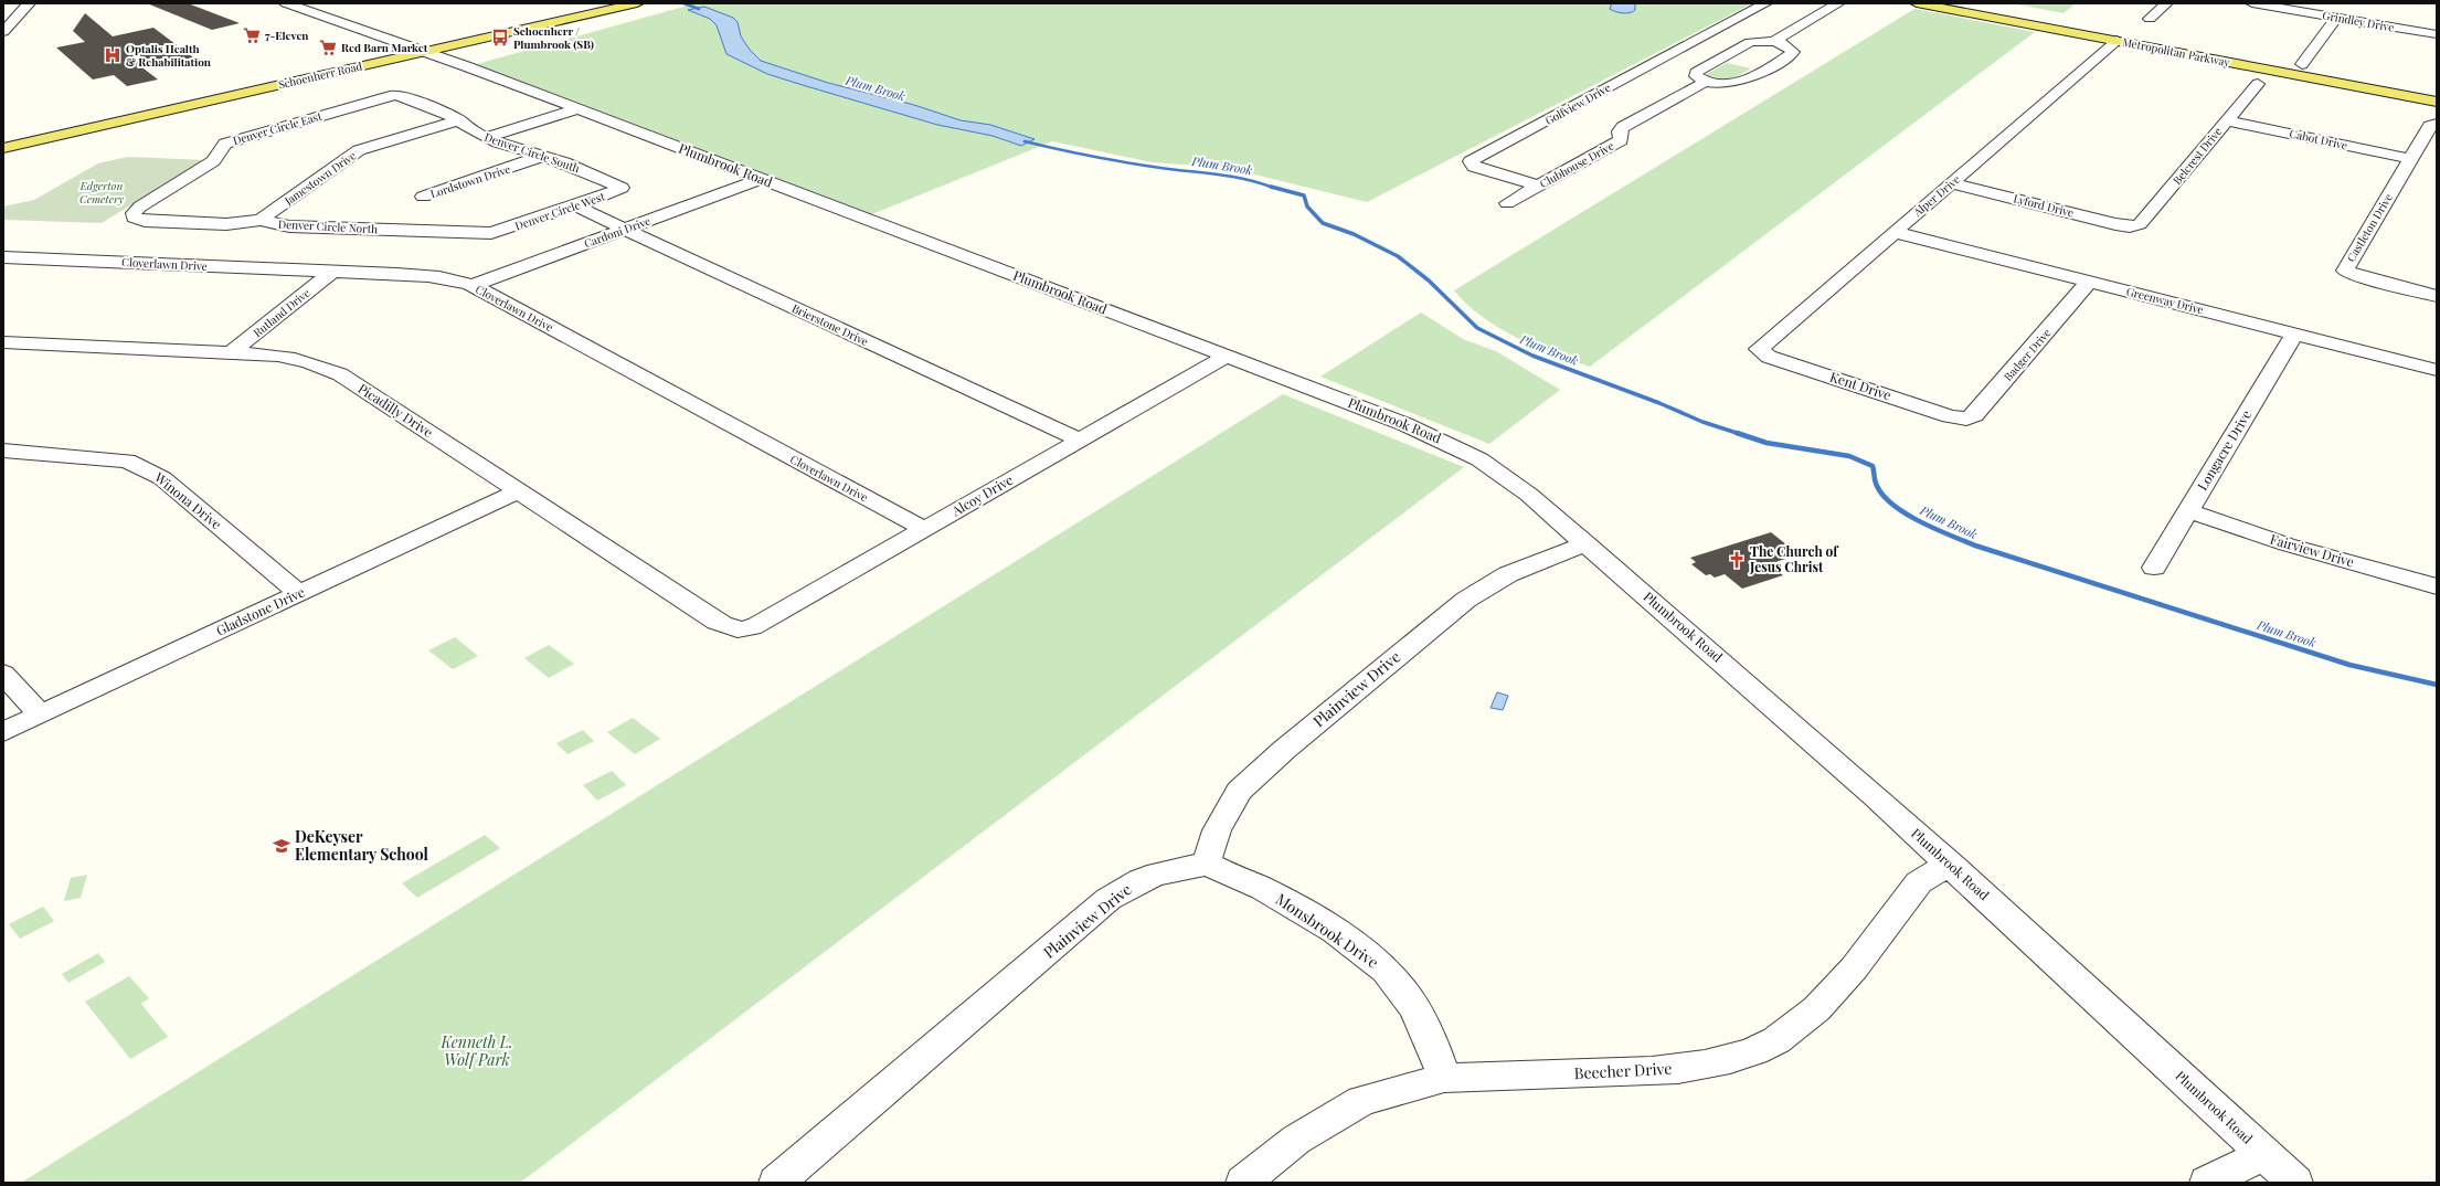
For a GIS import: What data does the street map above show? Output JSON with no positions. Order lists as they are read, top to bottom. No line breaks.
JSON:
{"streets":{"main road":["Metropolitan Parkway","Schoenherr Road"],"street":["Grindley Drive","Golfview Drive","Denver Circle East","Cabot Drive","Denver Circle South","Belcrest Drive","Clubhouse Drive","Plumbrook Road","Jamestown Drive","Lordstown Drive","Alper Drive","Lyford Drive","Denver Circle West","Denver Circle North","Castleton Drive","Cardoni Drive","Cloverlawn Drive","Greenway Drive","Rutland Drive","Brierstone Drive","Badger Drive","Kent Drive","Picadilly Drive","Longacre Drive","Alcoy Drive","Winona Drive","Fairview Drive","Gladstone Drive","Plainview Drive","Monsbrook Drive","Beecher Drive"]},"crossings":[["Metropolitan Parkway","Alper Drive"],["Schoenherr Road","Plumbrook Road"],["Golfview Drive","Clubhouse Drive"],["Denver Circle East","Denver Circle South"],["Denver Circle East","Denver Circle North"],["Cabot Drive","Belcrest Drive"],["Cabot Drive","Castleton Drive"],["Denver Circle South","Jamestown Drive"],["Denver Circle South","Lordstown Drive"],["Denver Circle South","Denver Circle West"],["Belcrest Drive","Lyford Drive"],["Plumbrook Road","Cardoni Drive"],["Plumbrook Road","Alcoy Drive"],["Plumbrook Road","Plainview Drive"],["Plumbrook Road","Beecher Drive"],["Jamestown Drive","Denver Circle North"],["Alper Drive","Lyford Drive"],["Alper Drive","Greenway Drive"],["Alper Drive","Kent Drive"],["Denver Circle West","Denver Circle North"],["Cardoni Drive","Cloverlawn Drive"],["Cardoni Drive","Brierstone Drive"],["Cloverlawn Drive","Rutland Drive"],["Cloverlawn Drive","Alcoy Drive"],["Greenway Drive","Badger Drive"],["Greenway Drive","Longacre Drive"],["Rutland Drive","Picadilly Drive"],["Brierstone Drive","Alcoy Drive"],["Badger Drive","Kent Drive"],["Picadilly Drive","Alcoy Drive"],["Picadilly Drive","Gladstone Drive"],["Longacre Drive","Fairview Drive"],["Winona Drive","Gladstone Drive"],["Plainview Drive","Monsbrook Drive"],["Monsbrook Drive","Beecher Drive"]],"water":["Plum Brook"],"parks":["Edgerton Cemetery","Kenneth L. Wolf Park"],"places":{"supermarket":["7-Eleven","Red Barn Market"],"bus stop":["Schoenherr / Plumbrook (SB)"],"hospital":["Optalis Health & Rehabilitation"],"church":["The Church of Jesus Christ"],"school or university":["DeKeyser Elementary School"]}}
